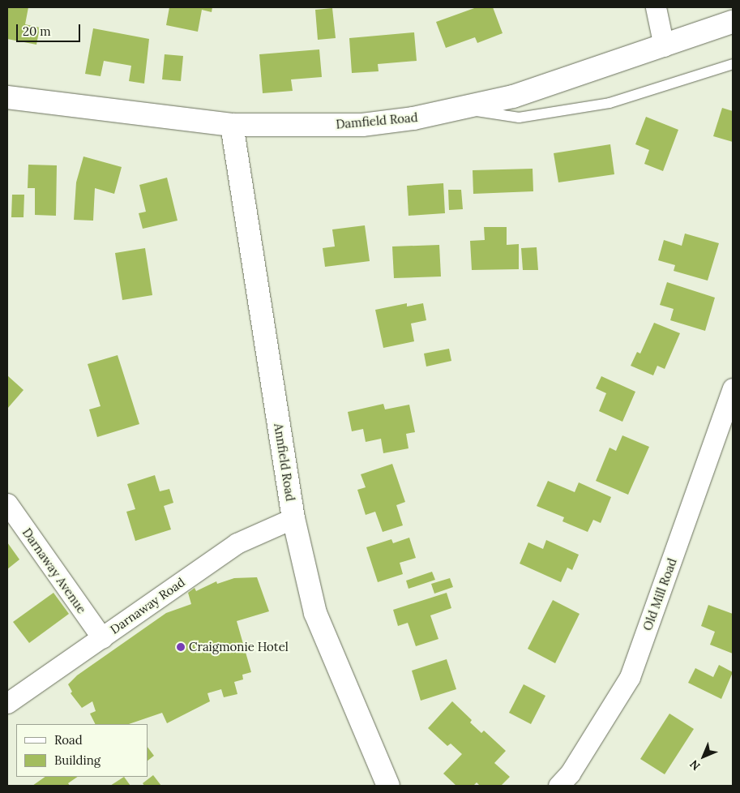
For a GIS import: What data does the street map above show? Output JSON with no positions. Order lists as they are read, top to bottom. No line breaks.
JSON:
{"streets":{"main road":["Damfield Road","Annfield Road"],"street":["Darnaway Avenue","Old Mill Road","Darnaway Road"]},"crossings":[["Damfield Road","Annfield Road"],["Annfield Road","Darnaway Road"],["Darnaway Avenue","Darnaway Road"]],"places":["Craigmonie Hotel"],"legend":["Road","Building"],"scale_bar":"20 m","north":"bottom left"}
